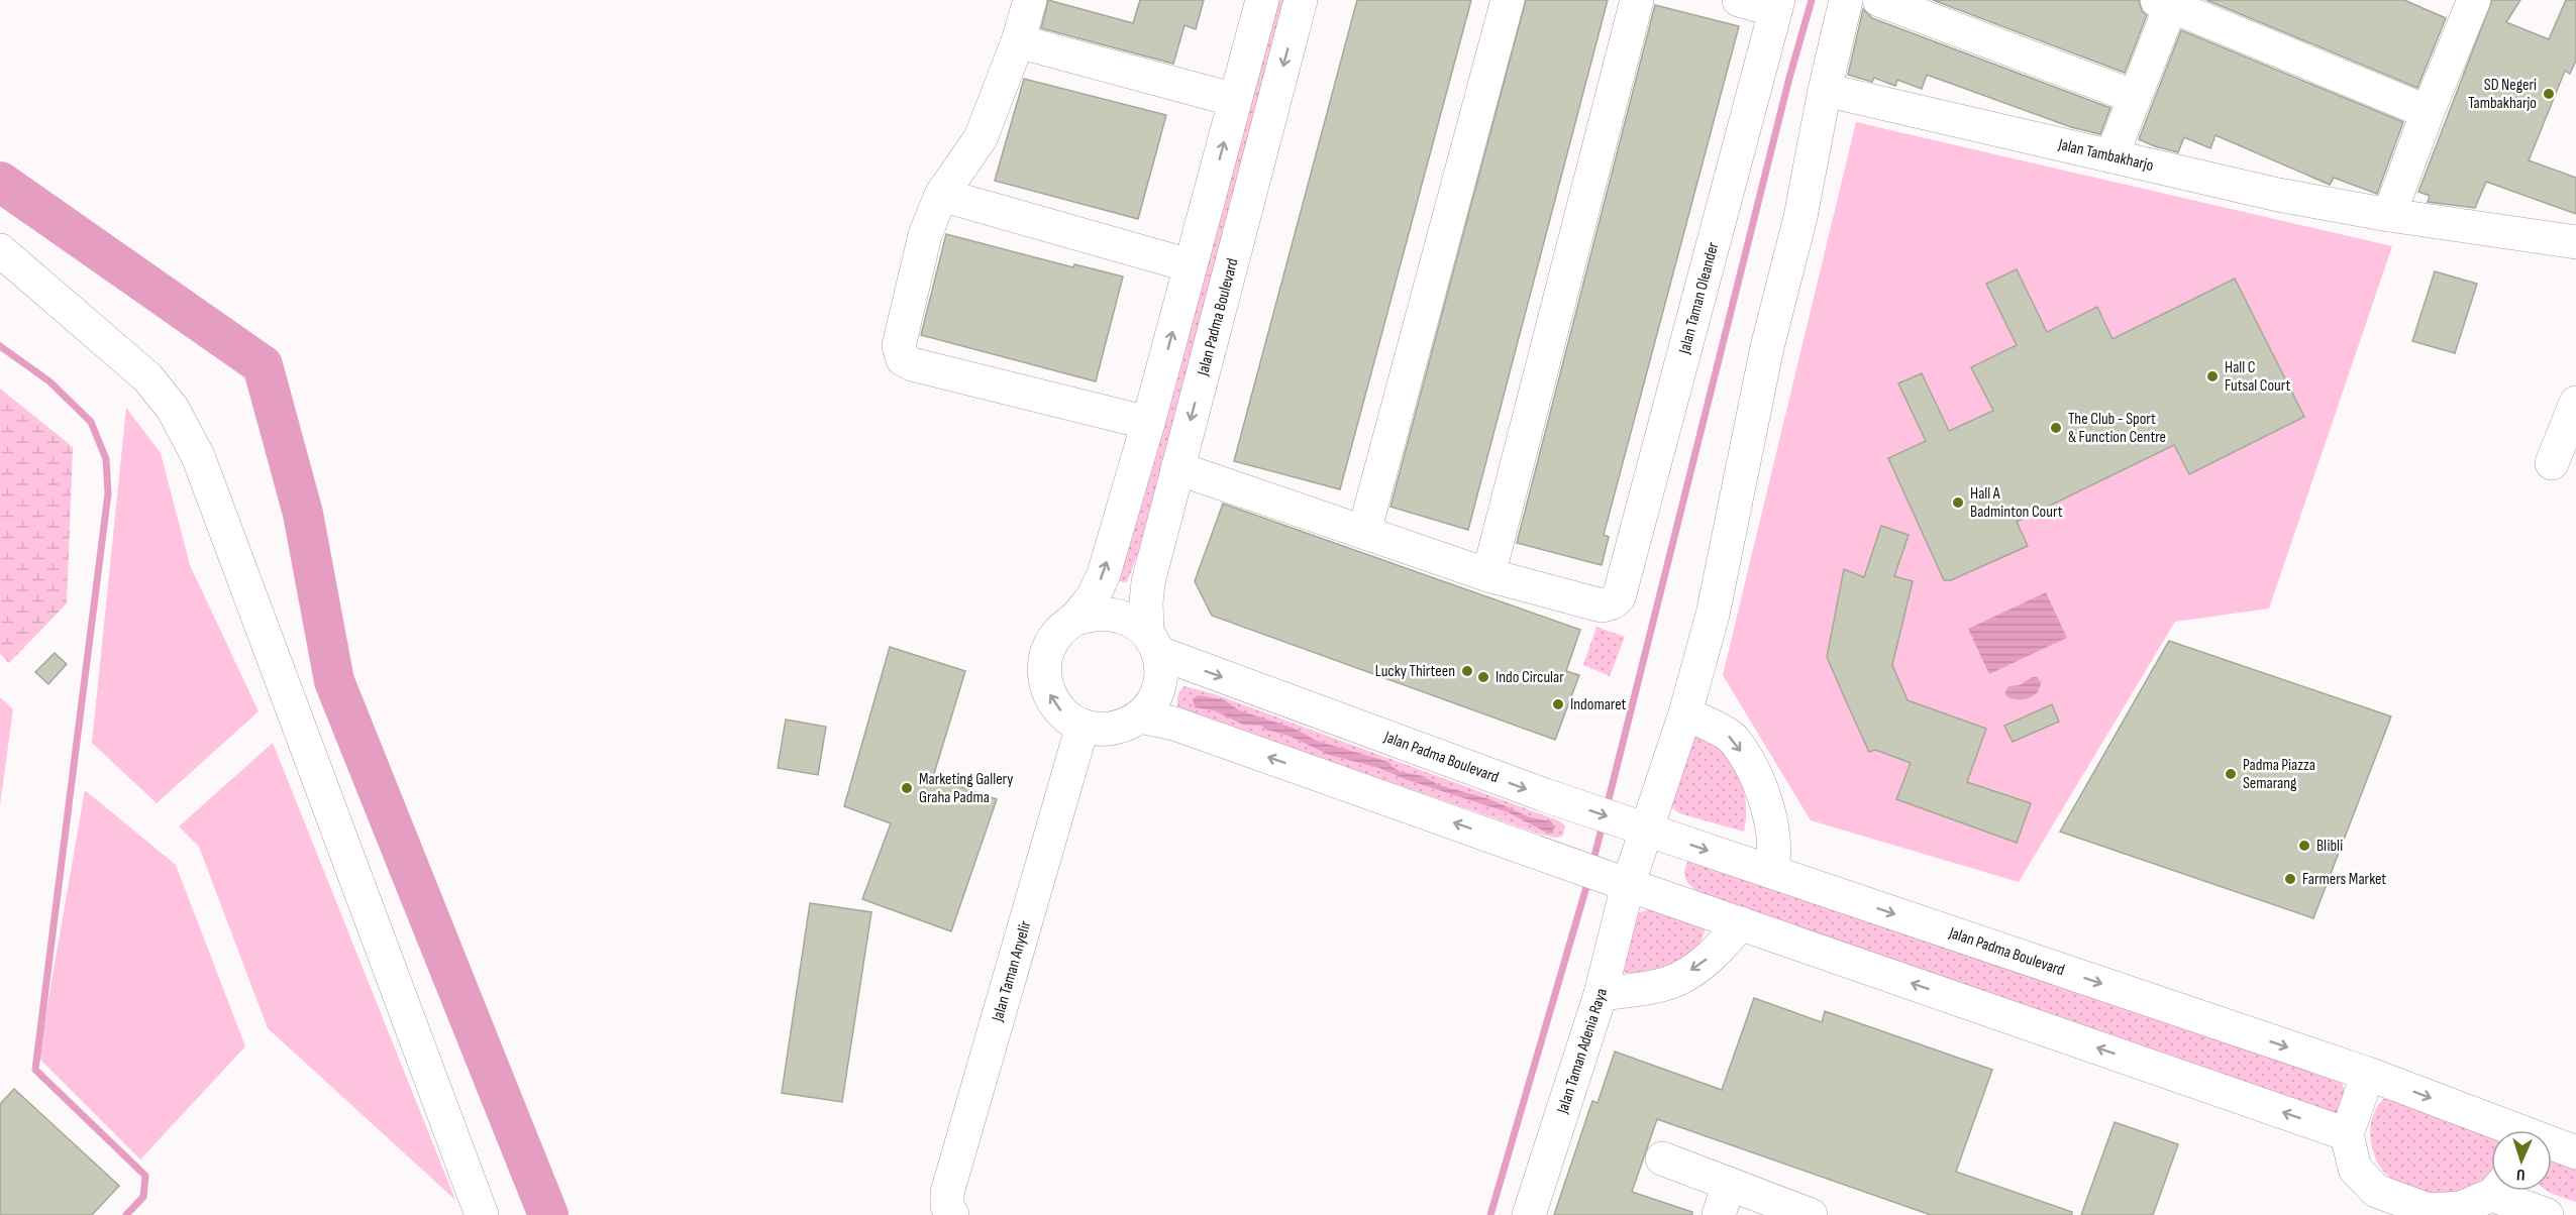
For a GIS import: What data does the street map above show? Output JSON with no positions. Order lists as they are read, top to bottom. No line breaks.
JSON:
{"streets":{"street":["Jalan Tambakharjo","Jalan Taman Oleander","Jalan Padma Boulevard","Jalan Taman Anyelir","Jalan Taman Adenia Raya"]},"crossings":[["Jalan Tambakharjo","Jalan Taman Adenia Raya"],["Jalan Padma Boulevard","Jalan Taman Anyelir"],["Jalan Padma Boulevard","Jalan Taman Adenia Raya"]],"places":["SD Negeri Tambakharjo","Hall C Futsal Court","The Club - Sport & Function Centre","Hall A Badminton Court","Lucky Thirteen","Indo Circular","Indomaret","Padma Piazza Semarang","Marketing Gallery Graha Padma","Blibli","Farmers Market"],"north":"bottom"}
